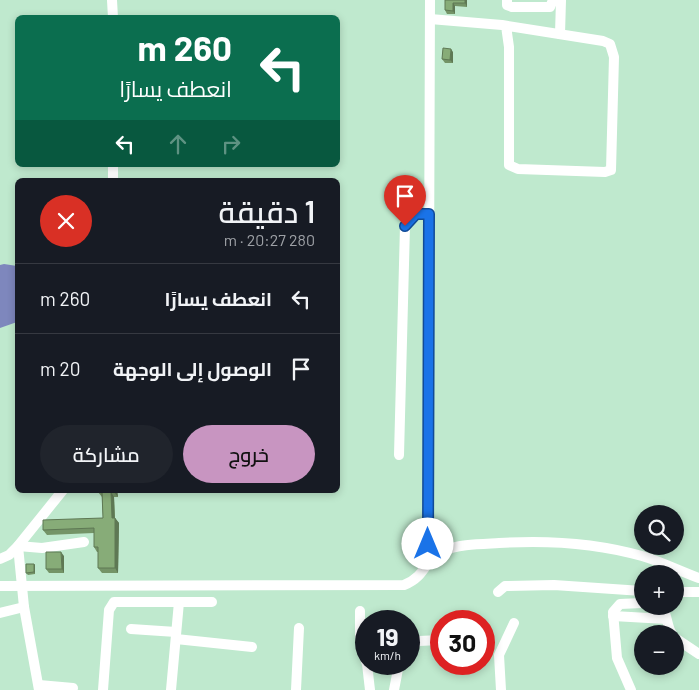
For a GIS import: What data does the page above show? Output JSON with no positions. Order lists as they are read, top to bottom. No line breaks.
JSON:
{"page":{"turn":["260 m","انعطف يسارًا"],"heading":["1 دقيقة","280 m · 20:27"],"list":[{"name":"انعطف يسارًا","value":"260 m"},{"name":"الوصول إلى الوجهة","value":"20 m"}],"buttons":["خروج","مشاركة"],"map_buttons":["+","−"],"speed":"19 km/h","limit":"30"}}
